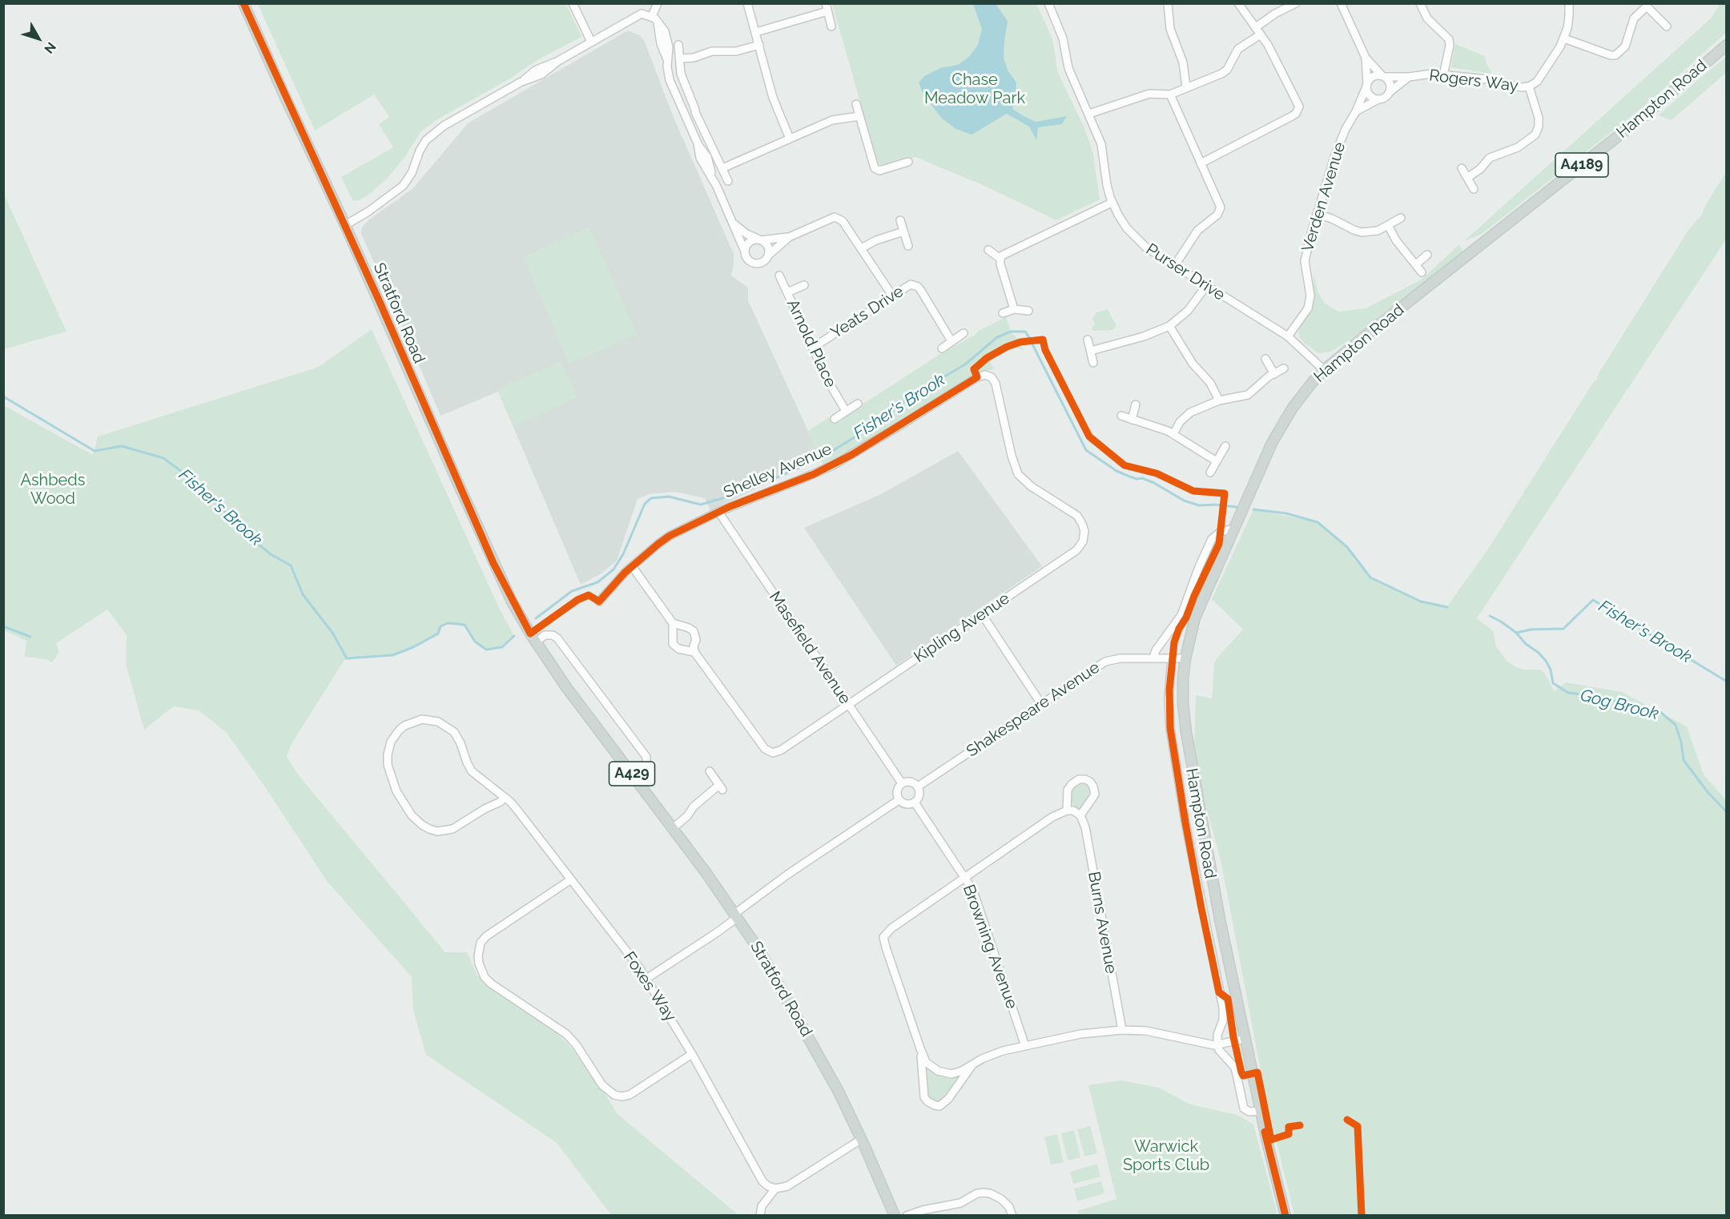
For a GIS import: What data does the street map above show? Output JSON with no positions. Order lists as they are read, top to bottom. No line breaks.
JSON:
{"streets":{"main road":["Hampton Road","A4189","Stratford Road","A429"],"street":["Rogers Way","Verden Avenue","Purser Drive","Yeats Drive","Arnold Place","Shelley Avenue","Kipling Avenue","Masefield Avenue","Shakespeare Avenue","Burns Avenue","Browning Avenue","Foxes Way"]},"crossings":[["Rogers Way","Verden Avenue"],["Hampton Road","Purser Drive"],["Hampton Road","Shakespeare Avenue"],["Verden Avenue","Purser Drive"],["Yeats Drive","Arnold Place"],["Shelley Avenue","Kipling Avenue"],["Shelley Avenue","Masefield Avenue"],["Kipling Avenue","Masefield Avenue"],["Masefield Avenue","Shakespeare Avenue"],["Masefield Avenue","Browning Avenue"],["Shakespeare Avenue","Browning Avenue"]],"water":["Fisher's Brook","Gog Brook"],"parks":["Chase Meadow Park","Ashbeds Wood","Warwick Sports Club"],"north":"bottom right"}
